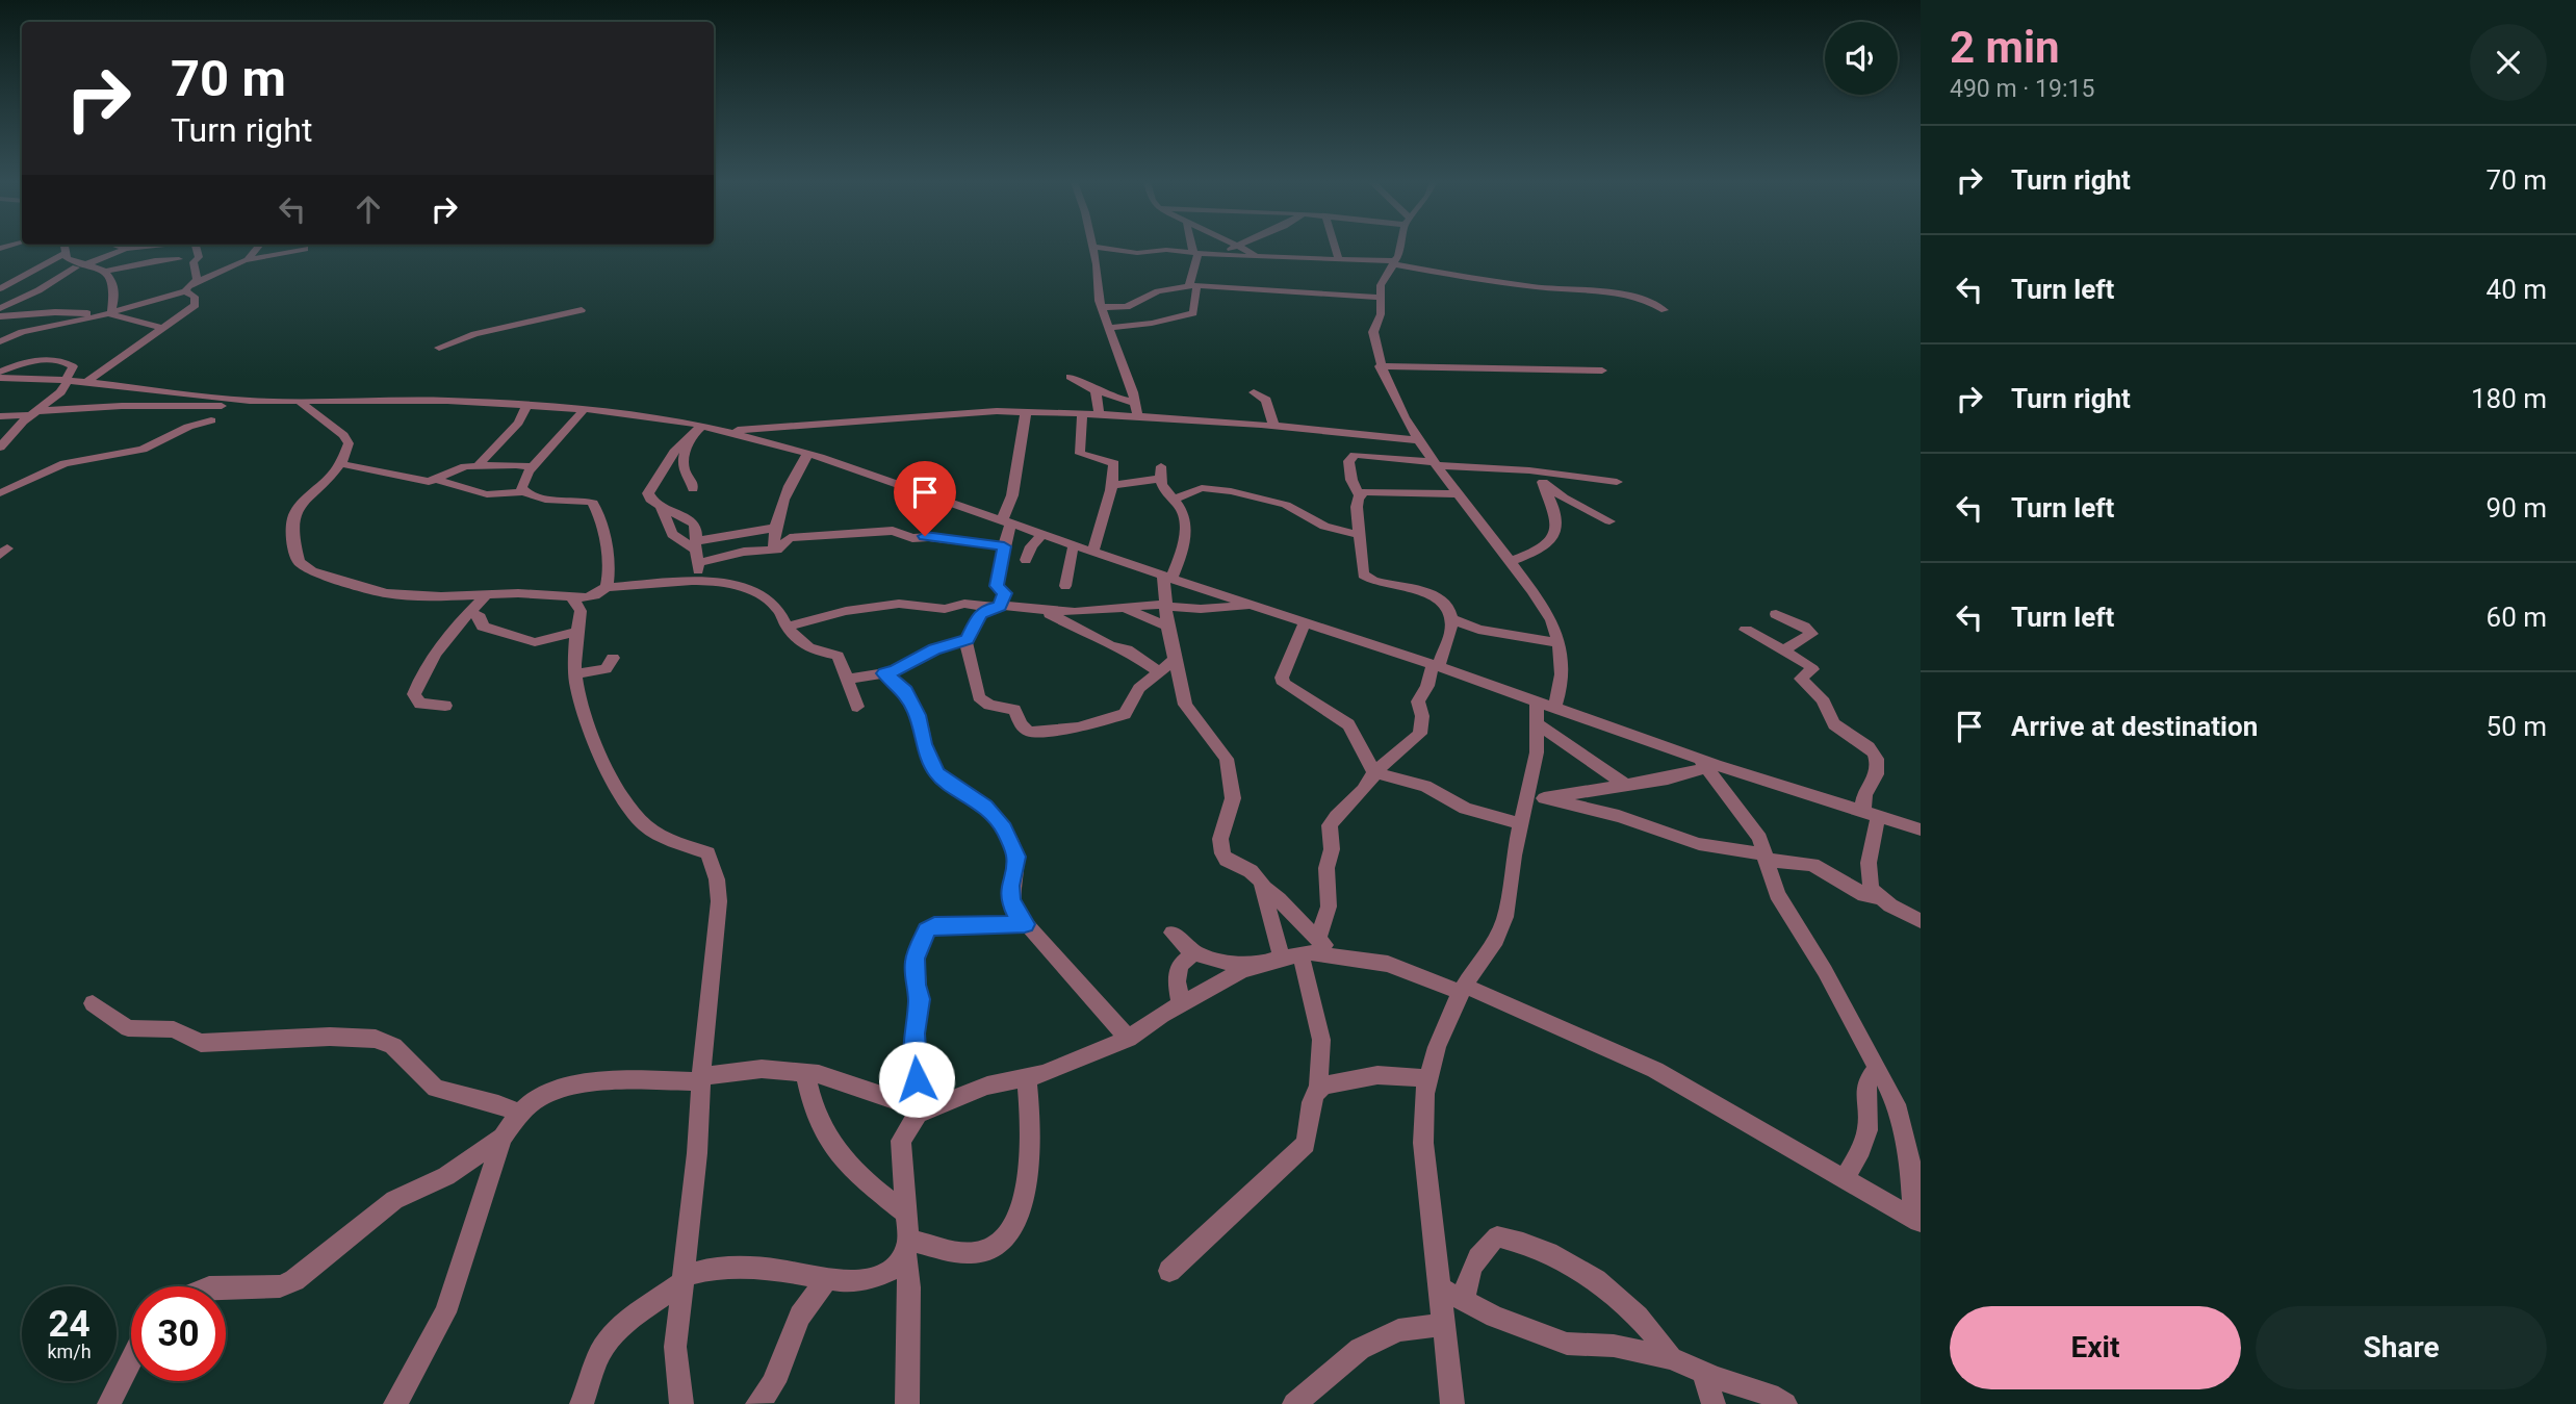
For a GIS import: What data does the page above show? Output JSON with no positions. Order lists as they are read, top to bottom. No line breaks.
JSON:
{"page":{"heading":["2 min","490 m · 19:15"],"turn":["70 m","Turn right"],"list":[{"name":"Turn right","value":"70 m"},{"name":"Turn left","value":"40 m"},{"name":"Turn right","value":"180 m"},{"name":"Turn left","value":"90 m"},{"name":"Turn left","value":"60 m"},{"name":"Arrive at destination","value":"50 m"}],"speed":"24 km/h","limit":"30","buttons":["Exit","Share"]}}
